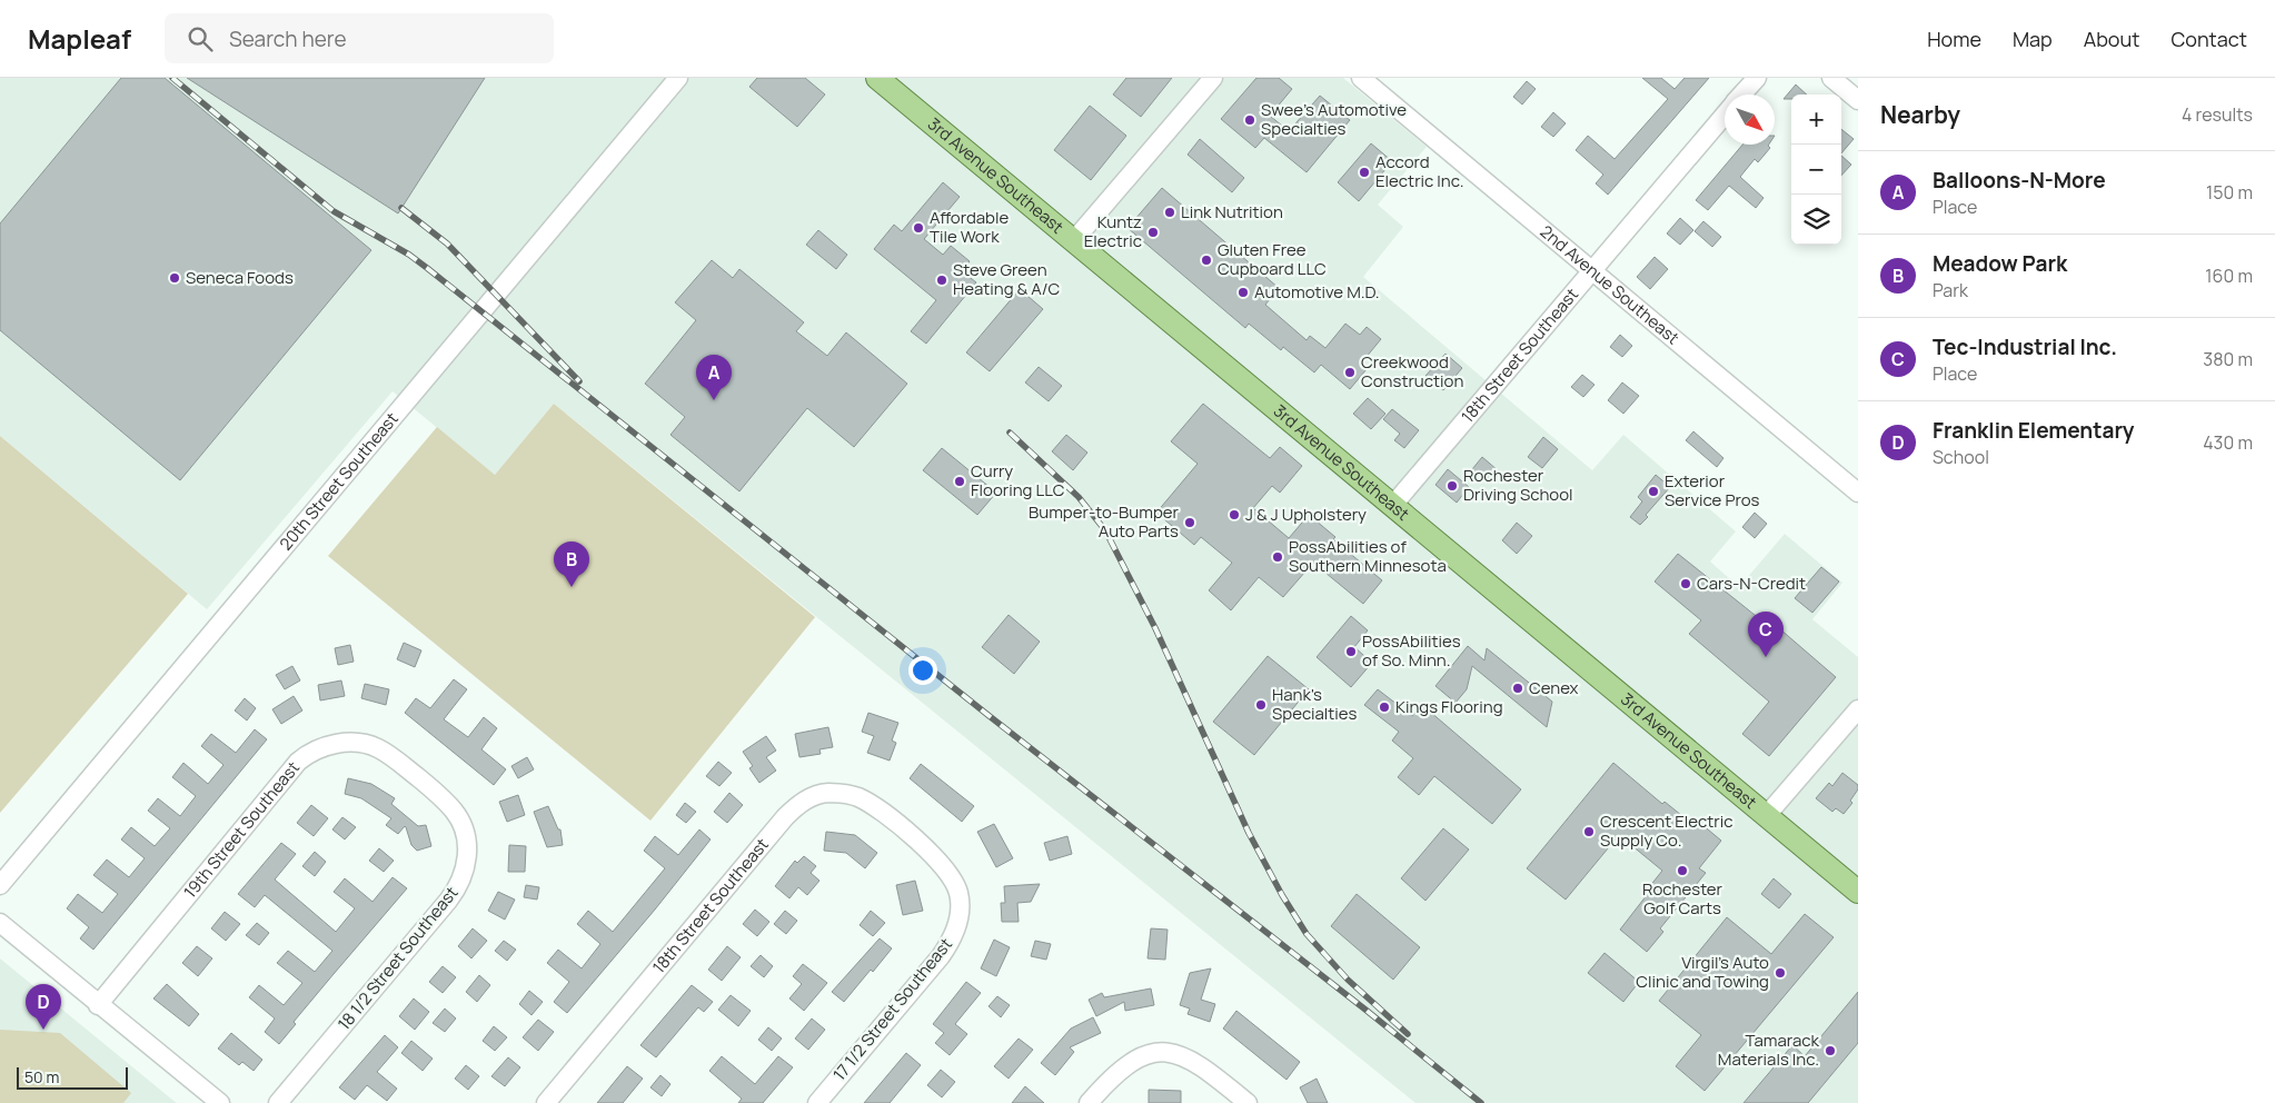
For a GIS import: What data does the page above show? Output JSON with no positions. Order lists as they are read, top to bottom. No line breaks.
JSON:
{"streets":{"main road":["3rd Avenue Southeast"],"street":["2nd Avenue Southeast","18th Street Southeast","20th Street Southeast","19th Street Southeast","18 1/2 Street Southeast","17 1/2 Street Southeast"]},"crossings":[["3rd Avenue Southeast","18th Street Southeast"],["2nd Avenue Southeast","18th Street Southeast"],["18th Street Southeast","17 1/2 Street Southeast"],["19th Street Southeast","18 1/2 Street Southeast"]],"places":["Swee's Automotive Specialties","Accord Electric Inc.","Link Nutrition","Affordable Tile Work","Kuntz Electric","Gluten Free Cupboard LLC","Seneca Foods","Steve Green Heating & A/C","Automotive M.D.","Creekwood Construction","Curry Flooring LLC","Rochester Driving School","Exterior Service Pros","J & J Upholstery","Bumper-to-Bumper Auto Parts","PossAbilities of Southern Minnesota","Cars-N-Credit","PossAbilities of So. Minn.","Cenex","Hank's Specialties","Kings Flooring","Crescent Electric Supply Co.","Rochester Golf Carts","Virgil's Auto Clinic and Towing","Tamarack Materials Inc."],"scale_bar":"50 m","north":"bottom right","page":{"header":"Mapleaf","search":"Search here","nav":["Home","Map","About","Contact"],"heading":["Nearby","4 results"],"map_buttons":["+","−"],"list":[{"mark":"A","name":"Balloons-N-More","note":"Place","value":"150 m"},{"mark":"B","name":"Meadow Park","note":"Park","value":"160 m"},{"mark":"C","name":"Tec-Industrial Inc.","note":"Place","value":"380 m"},{"mark":"D","name":"Franklin Elementary","note":"School","value":"430 m"}],"pins":["A","B","C","D"],"scale":"50 m"}}
